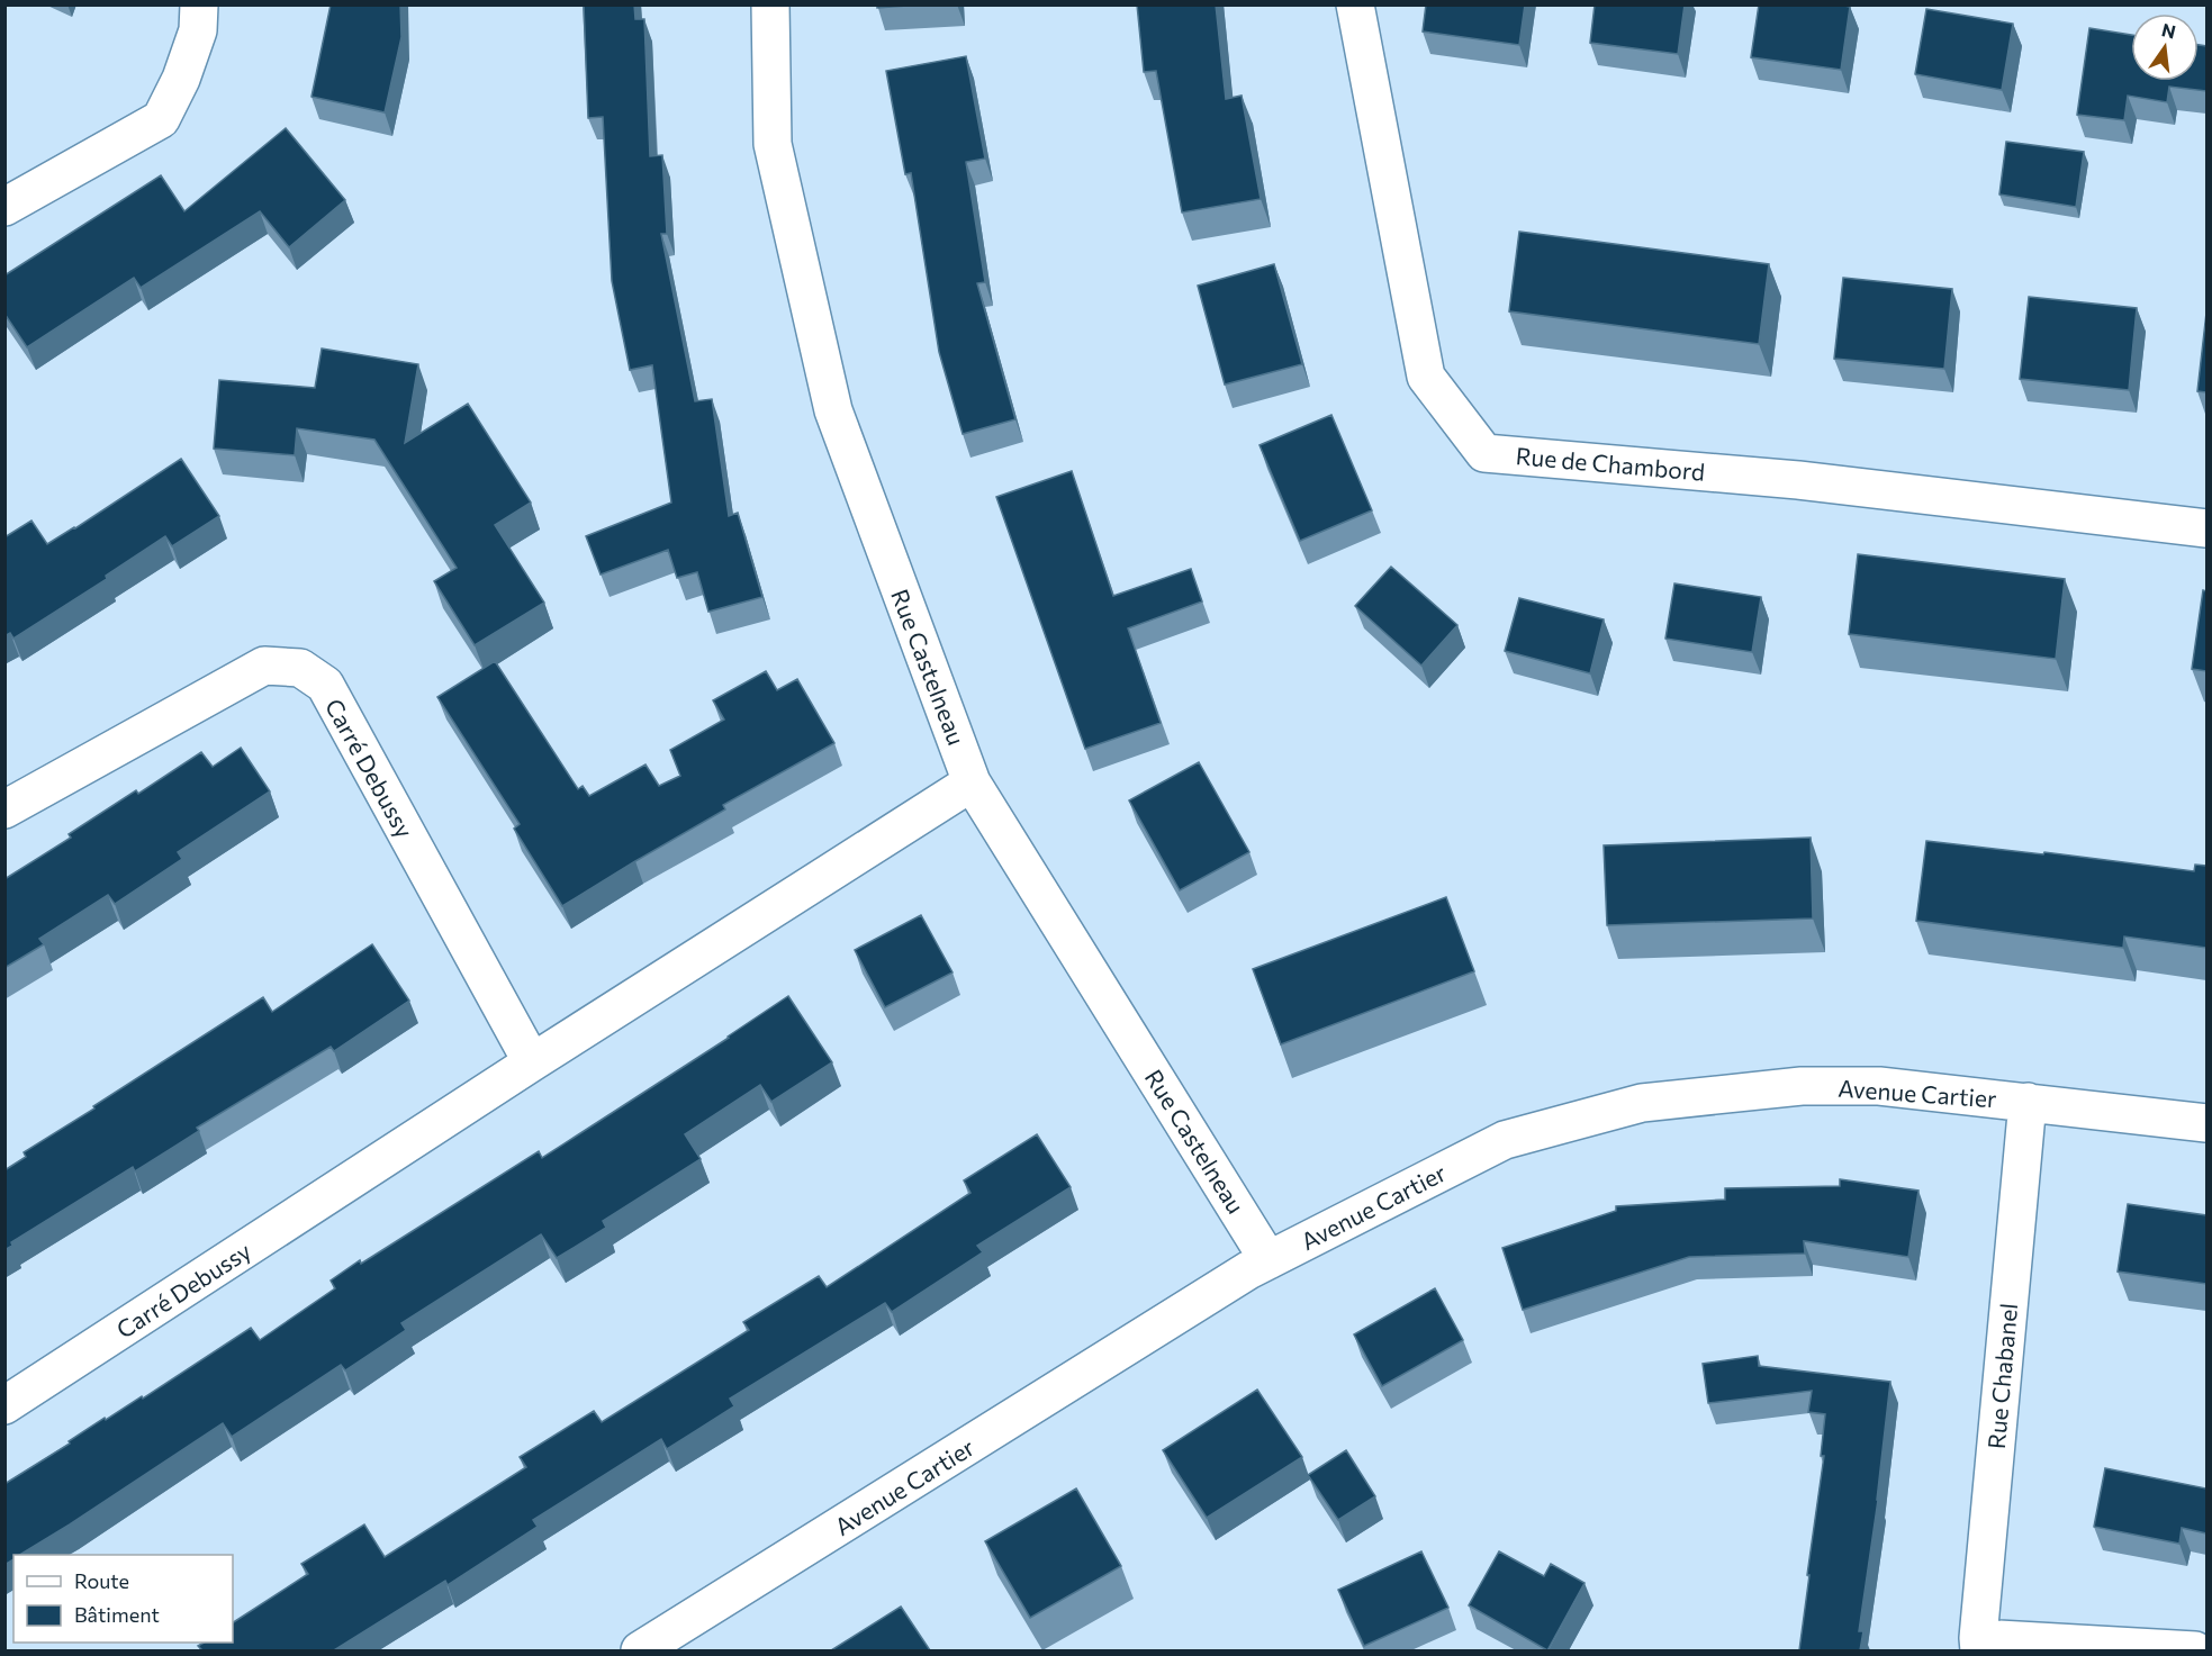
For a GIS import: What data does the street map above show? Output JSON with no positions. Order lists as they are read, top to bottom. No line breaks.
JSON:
{"streets":{"street":["Rue de Chambord","Rue Castelneau","Carré Debussy","Avenue Cartier","Rue Chabanel"]},"crossings":[["Rue Castelneau","Carré Debussy"],["Rue Castelneau","Avenue Cartier"],["Avenue Cartier","Rue Chabanel"]],"legend":["Route","Bâtiment"],"north":"top"}
